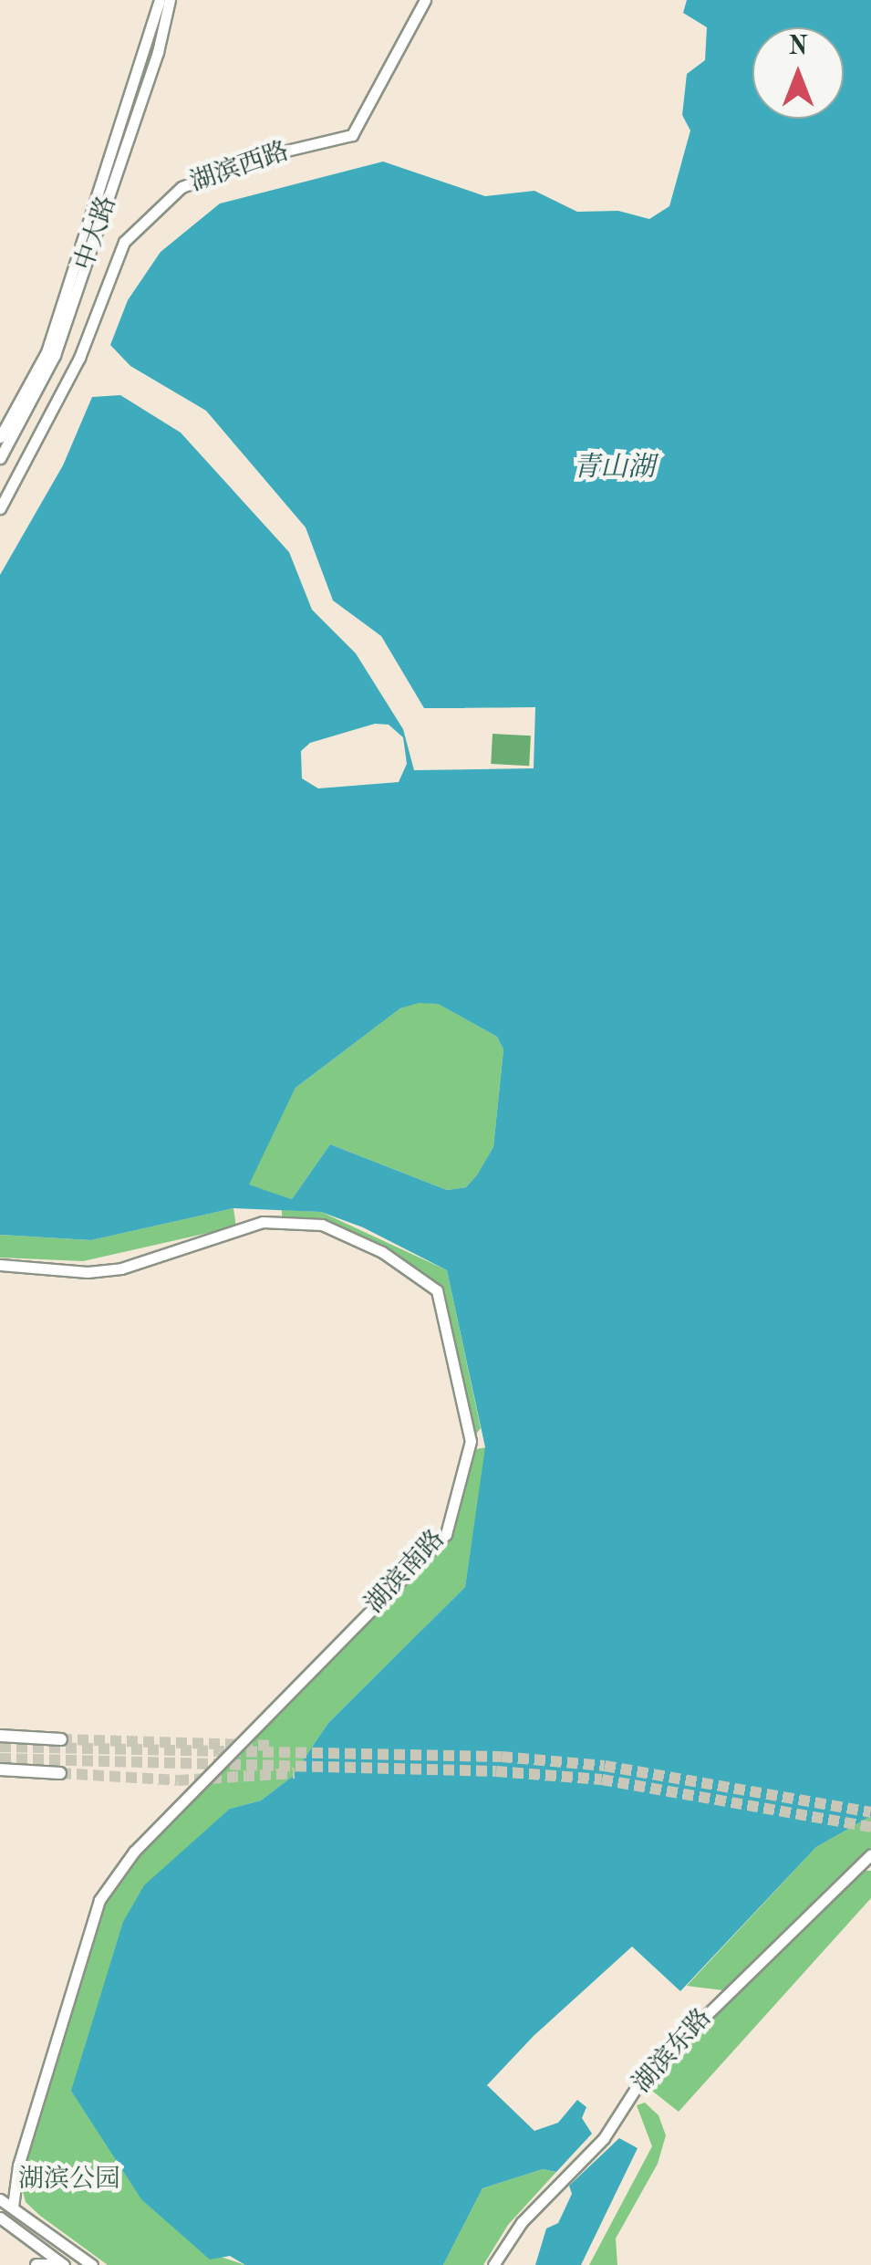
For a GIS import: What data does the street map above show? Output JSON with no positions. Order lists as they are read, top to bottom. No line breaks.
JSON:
{"streets":{"street":["湖滨西路","中大路","湖滨南路","湖滨东路"]},"water":["青山湖"],"parks":["湖滨公园"],"north":"top"}
